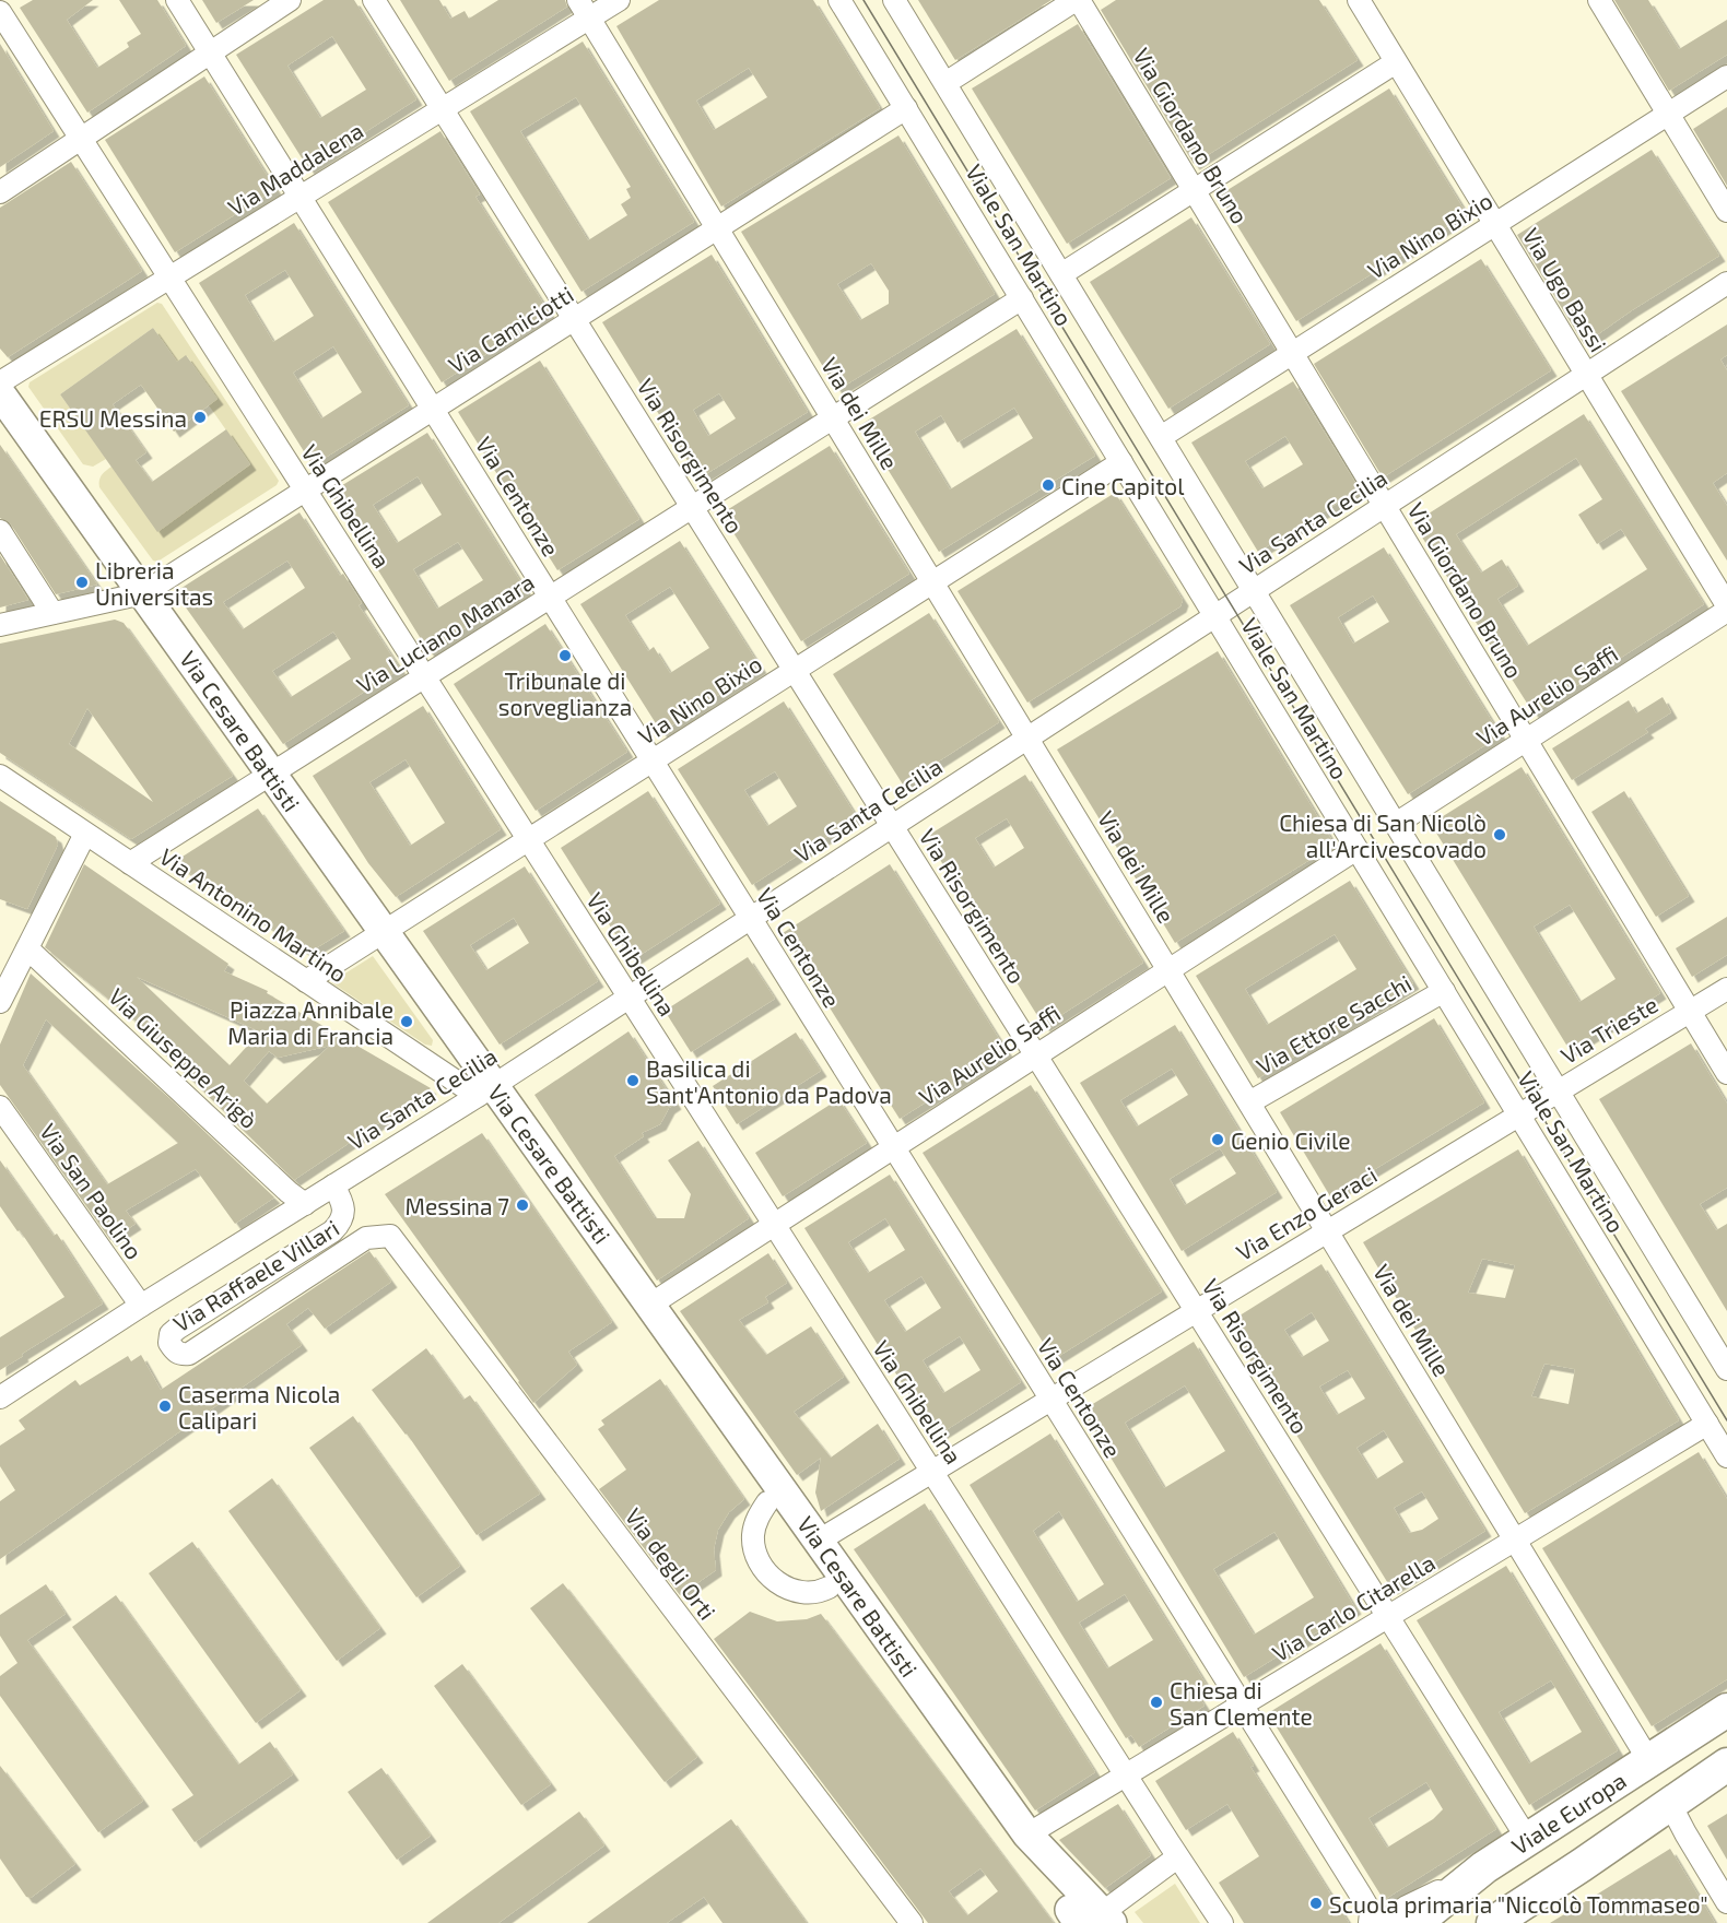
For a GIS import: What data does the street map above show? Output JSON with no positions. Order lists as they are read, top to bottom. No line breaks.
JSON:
{"streets":{"main road":["Via Cesare Battisti","Viale Europa"],"street":["Via Giordano Bruno","Via Maddalena","Via Nino Bixio","Viale San Martino","Via Ugo Bassi","Via Camiciotti","Via dei Mille","Via Risorgimento","Via Centonze","Via Ghibellina","Via Santa Cecilia","Via Luciano Manara","Via Aurelio Saffi","Via Antonino Martino","Via Ettore Sacchi","Via Trieste","Via Giuseppe Arigò","Via San Paolino","Via Enzo Geraci","Via Raffaele Villari","Via degli Orti","Via Carlo Citarella"]},"crossings":[["Via Giordano Bruno","Via Nino Bixio"],["Via Giordano Bruno","Via Santa Cecilia"],["Via Giordano Bruno","Via Aurelio Saffi"],["Via Giordano Bruno","Via Trieste"],["Via Maddalena","Via dei Mille"],["Via Maddalena","Via Risorgimento"],["Via Maddalena","Via Centonze"],["Via Maddalena","Via Ghibellina"],["Via Nino Bixio","Viale San Martino"],["Via Nino Bixio","Via Ugo Bassi"],["Via Nino Bixio","Via dei Mille"],["Via Nino Bixio","Via Risorgimento"],["Via Nino Bixio","Via Centonze"],["Via Nino Bixio","Via Ghibellina"],["Via Nino Bixio","Via Cesare Battisti"],["Via Nino Bixio","Via Antonino Martino"],["Viale San Martino","Via Camiciotti"],["Viale San Martino","Via Santa Cecilia"],["Viale San Martino","Via Luciano Manara"],["Viale San Martino","Via Aurelio Saffi"],["Viale San Martino","Via Ettore Sacchi"],["Viale San Martino","Via Trieste"],["Viale San Martino","Via Enzo Geraci"],["Viale San Martino","Via Carlo Citarella"],["Via Ugo Bassi","Via Santa Cecilia"],["Via Ugo Bassi","Via Aurelio Saffi"],["Via Camiciotti","Via dei Mille"],["Via Camiciotti","Via Risorgimento"],["Via Camiciotti","Via Centonze"],["Via Camiciotti","Via Ghibellina"],["Via Camiciotti","Via Cesare Battisti"],["Via dei Mille","Via Santa Cecilia"],["Via dei Mille","Via Luciano Manara"],["Via dei Mille","Via Aurelio Saffi"],["Via dei Mille","Via Ettore Sacchi"],["Via dei Mille","Via Enzo Geraci"],["Via dei Mille","Via Carlo Citarella"],["Via dei Mille","Viale Europa"],["Via Risorgimento","Via Santa Cecilia"],["Via Risorgimento","Via Luciano Manara"],["Via Risorgimento","Via Aurelio Saffi"],["Via Risorgimento","Via Enzo Geraci"],["Via Risorgimento","Via Carlo Citarella"],["Via Risorgimento","Viale Europa"],["Via Centonze","Via Santa Cecilia"],["Via Centonze","Via Luciano Manara"],["Via Centonze","Via Aurelio Saffi"],["Via Centonze","Via Enzo Geraci"],["Via Centonze","Via Carlo Citarella"],["Via Ghibellina","Via Santa Cecilia"],["Via Ghibellina","Via Luciano Manara"],["Via Ghibellina","Via Aurelio Saffi"],["Via Ghibellina","Via Enzo Geraci"],["Via Ghibellina","Via Carlo Citarella"],["Via Santa Cecilia","Via Cesare Battisti"],["Via Santa Cecilia","Via Antonino Martino"],["Via Santa Cecilia","Via Giuseppe Arigò"],["Via Santa Cecilia","Via San Paolino"],["Via Santa Cecilia","Via Raffaele Villari"],["Via Luciano Manara","Via Cesare Battisti"],["Via Luciano Manara","Via Antonino Martino"],["Via Aurelio Saffi","Via Cesare Battisti"],["Via Cesare Battisti","Via Antonino Martino"],["Via Cesare Battisti","Via Enzo Geraci"],["Via Cesare Battisti","Via Carlo Citarella"],["Via Trieste","Via Enzo Geraci"],["Via Raffaele Villari","Via degli Orti"]],"places":["ERSU Messina","Cine Capitol","Libreria Universitas","Tribunale di sorveglianza","Chiesa di San Nicolò all'Arcivescovado","Piazza Annibale Maria di Francia","Basilica di Sant'Antonio da Padova","Genio Civile","Messina 7","Caserma Nicola Calipari","Chiesa di San Clemente","Scuola primaria \"Niccolò Tommaseo\""]}
